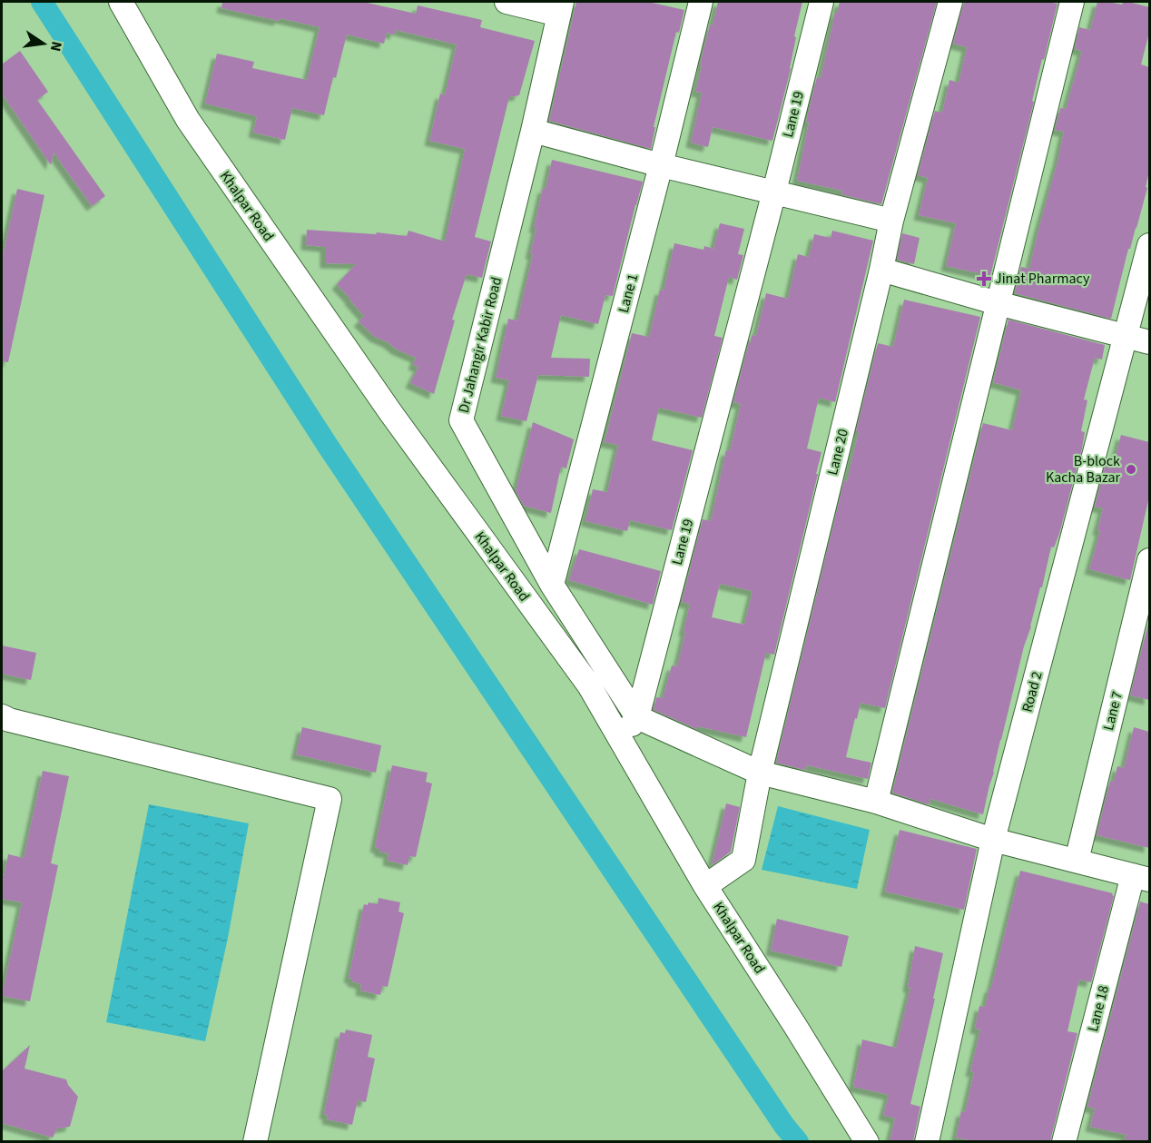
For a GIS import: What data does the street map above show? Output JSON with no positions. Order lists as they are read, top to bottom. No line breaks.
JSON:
{"streets":{"street":["Lane 19","Khalpar Road","Lane 1","Dr Jahangir Kabir Road","Lane 20","Road 2","Lane 7","Lane 18"]},"crossings":[["Lane 19","Dr Jahangir Kabir Road"],["Khalpar Road","Lane 20"],["Lane 1","Dr Jahangir Kabir Road"]],"places":{"health":["Jinat Pharmacy"],"other":["B-block Kacha Bazar"]},"north":"right"}
